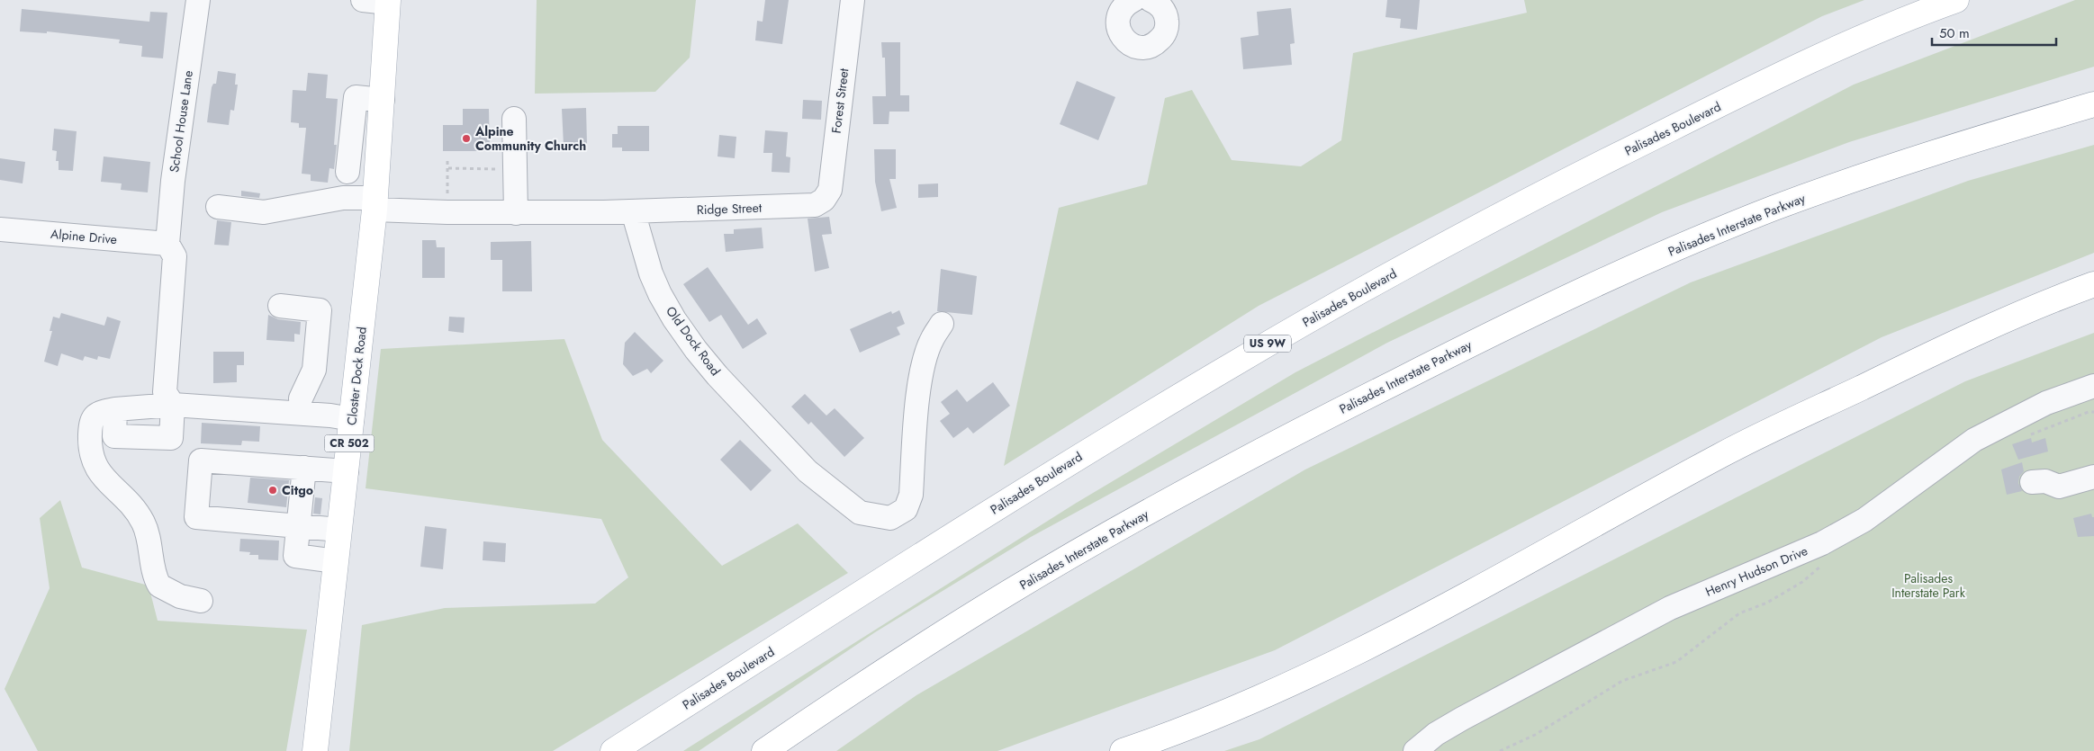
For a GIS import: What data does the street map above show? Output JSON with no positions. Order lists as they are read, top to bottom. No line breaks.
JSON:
{"streets":{"main road":["Palisades Boulevard","Palisades Interstate Parkway","US 9W","Closter Dock Road","CR 502"],"street":["Forest Street","School House Lane","Ridge Street","Alpine Drive","Old Dock Road","Henry Hudson Drive"]},"crossings":[["Forest Street","Ridge Street"],["School House Lane","Alpine Drive"],["Ridge Street","Old Dock Road"]],"parks":["Palisades Interstate Park"],"places":["Alpine Community Church","Citgo"],"scale_bar":"50 m"}
